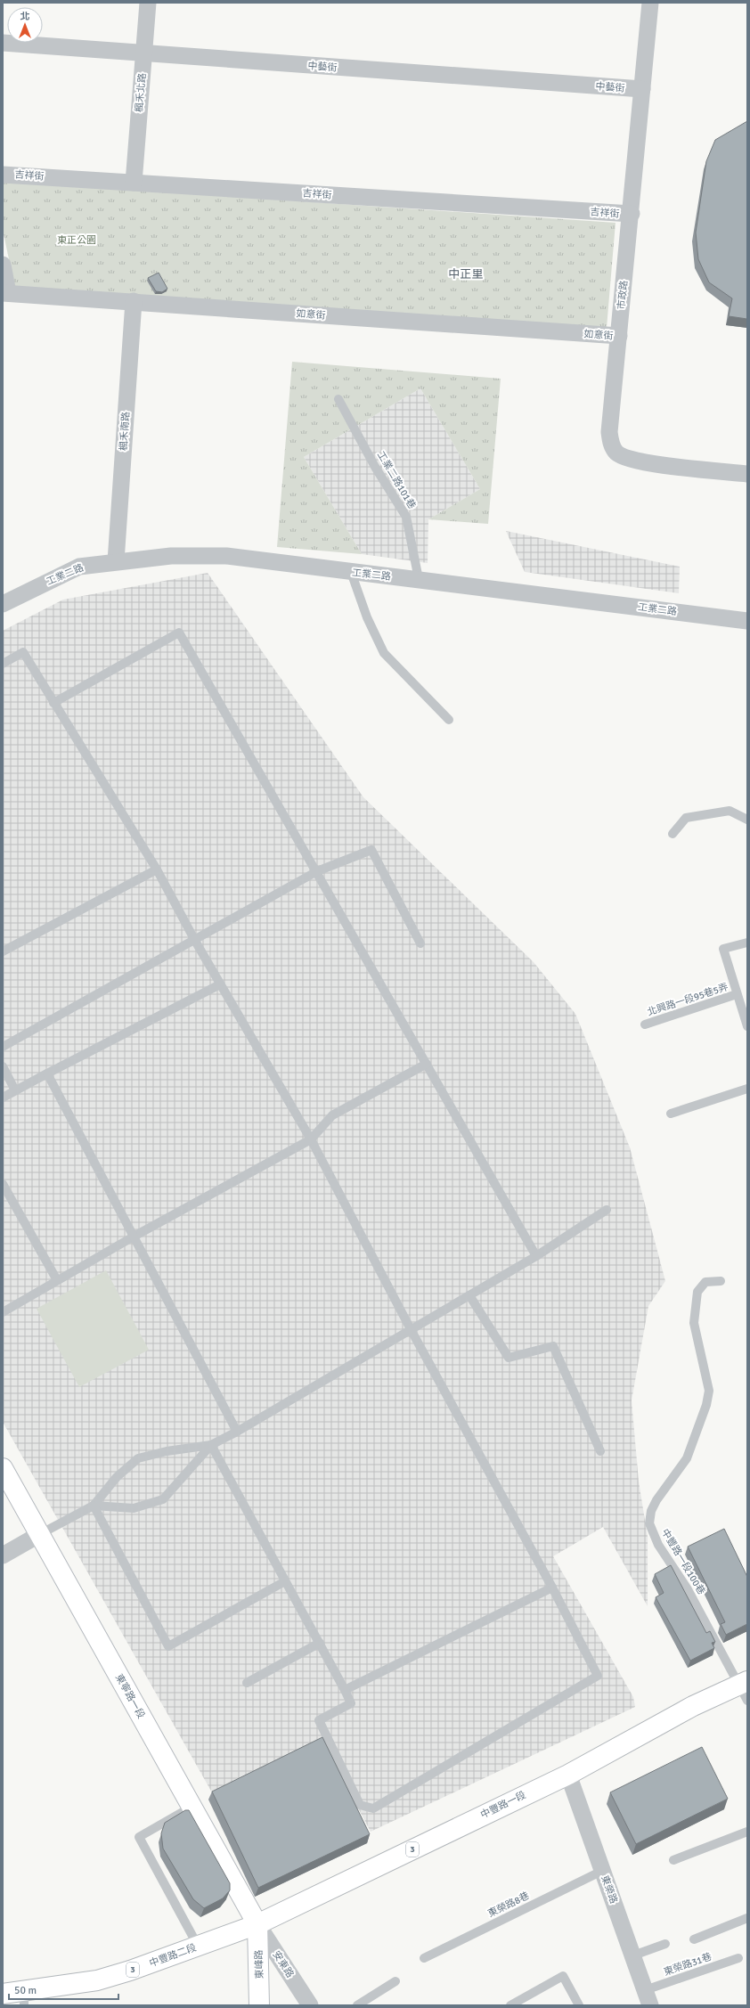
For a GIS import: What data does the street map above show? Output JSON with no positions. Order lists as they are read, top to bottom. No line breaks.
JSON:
{"streets":{"main road":["東寧路一段","中豐路一段","3","中豐路二段","東峰路"],"street":["中藝街","楓禾北路","吉祥街","市政路","如意街","楓禾南路","工業二路","東榮路","安東路"],"lane":["工業二路101巷","北興路一段95巷5弄","中豐路一段100巷","東榮路8巷","東榮路31巷"]},"crossings":[["中藝街","楓禾北路"],["中藝街","市政路"],["楓禾北路","吉祥街"],["吉祥街","市政路"],["市政路","如意街"],["如意街","楓禾南路"],["楓禾南路","工業二路"],["工業二路101巷","工業二路"],["中豐路一段100巷","中豐路一段"],["東寧路一段","中豐路一段"],["東寧路一段","中豐路二段"],["東寧路一段","東峰路"],["東寧路一段","安東路"],["中豐路一段","東榮路"],["中豐路一段","中豐路二段"],["中豐路一段","東峰路"],["中豐路一段","安東路"],["東榮路","東榮路8巷"],["東榮路","東榮路31巷"],["中豐路二段","東峰路"],["中豐路二段","安東路"],["東峰路","安東路"]],"districts":["中正里"],"parks":["東正公園"],"scale_bar":"50 m","north":"top"}
